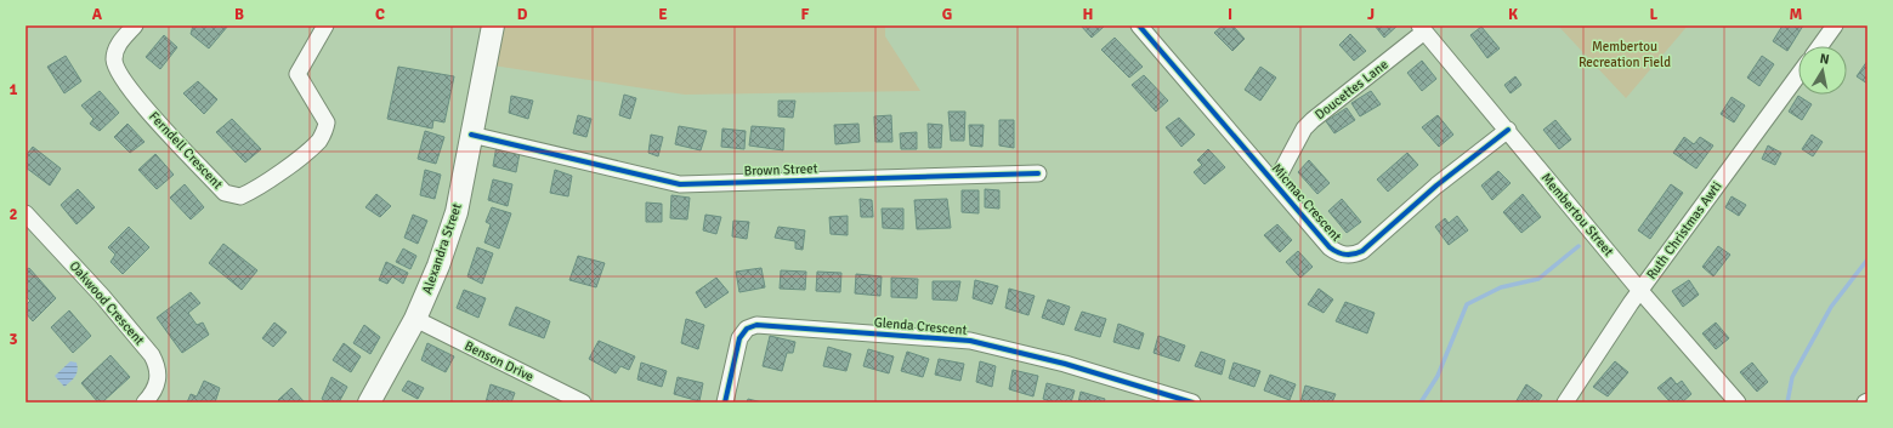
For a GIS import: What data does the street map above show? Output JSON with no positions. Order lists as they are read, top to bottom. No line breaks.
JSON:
{"streets":{"main road":["Alexandra Street"],"street":["Doucettes Lane","Ferndell Crescent","Brown Street","Micmac Crescent","Membertou Street","Ruth Christmas Awti","Oakwood Crescent","Glenda Crescent","Benson Drive"]},"crossings":[["Doucettes Lane","Micmac Crescent"],["Doucettes Lane","Membertou Street"],["Brown Street","Alexandra Street"],["Micmac Crescent","Membertou Street"],["Membertou Street","Ruth Christmas Awti"],["Alexandra Street","Benson Drive"]],"parks":["Membertou Recreation Field"],"north":"top","grid":{"columns":["A","B","C","D","E","F","G","H","I","J","K","L","M"],"rows":["1","2","3"]}}
